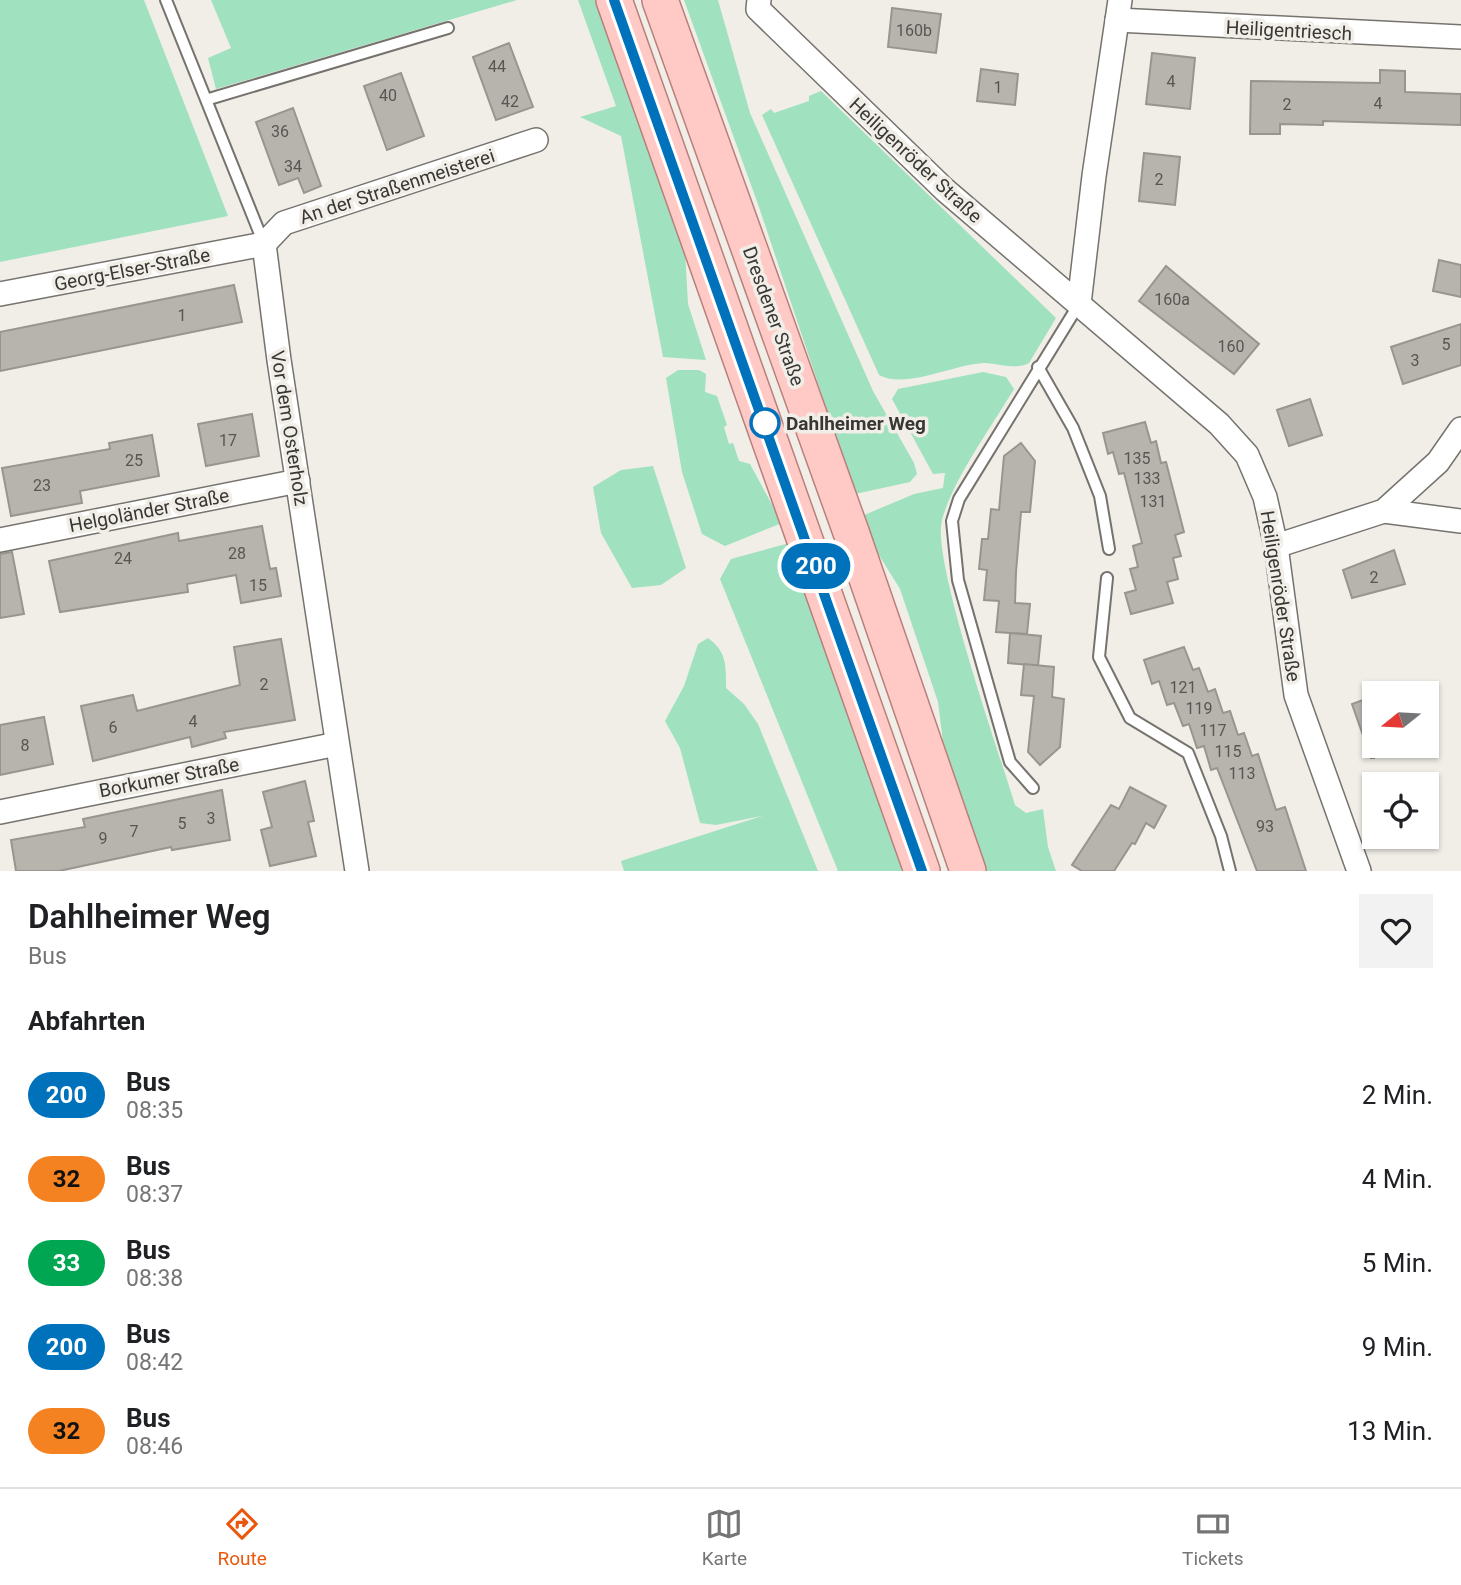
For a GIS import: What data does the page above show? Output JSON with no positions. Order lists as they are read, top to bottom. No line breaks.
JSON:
{"streets":{"main road":["Dresdener Straße"],"street":["Heiligentriesch","Heiligenröder Straße","An der Straßenmeisterei","Georg-Elser-Straße","Vor dem Osterholz","Helgoländer Straße","Borkumer Straße"]},"crossings":[["An der Straßenmeisterei","Georg-Elser-Straße"],["An der Straßenmeisterei","Vor dem Osterholz"],["Georg-Elser-Straße","Vor dem Osterholz"],["Vor dem Osterholz","Helgoländer Straße"],["Vor dem Osterholz","Borkumer Straße"]],"places":["Dahlheimer Weg"],"lines":["bus line 200"],"house_numbers":["160b","44","4","1","40","42","4","2","36","34","2","160a","1","5","160","3","17","135","25","133","23","131","28","24","2","15","2","121","119","4","6","117","8","115","113","3","5","93","7","9"],"north":"left","page":{"on_map":"200","heading":[["Dahlheimer Weg","Bus"],"Abfahrten"],"list":[{"mark":"200","name":"Bus","note":"08:35","value":"2 Min."},{"mark":"32","name":"Bus","note":"08:37","value":"4 Min."},{"mark":"33","name":"Bus","note":"08:38","value":"5 Min."},{"mark":"200","name":"Bus","note":"08:42","value":"9 Min."},{"mark":"32","name":"Bus","note":"08:46","value":"13 Min."}],"tabs":["Route","Karte","Tickets"]}}
